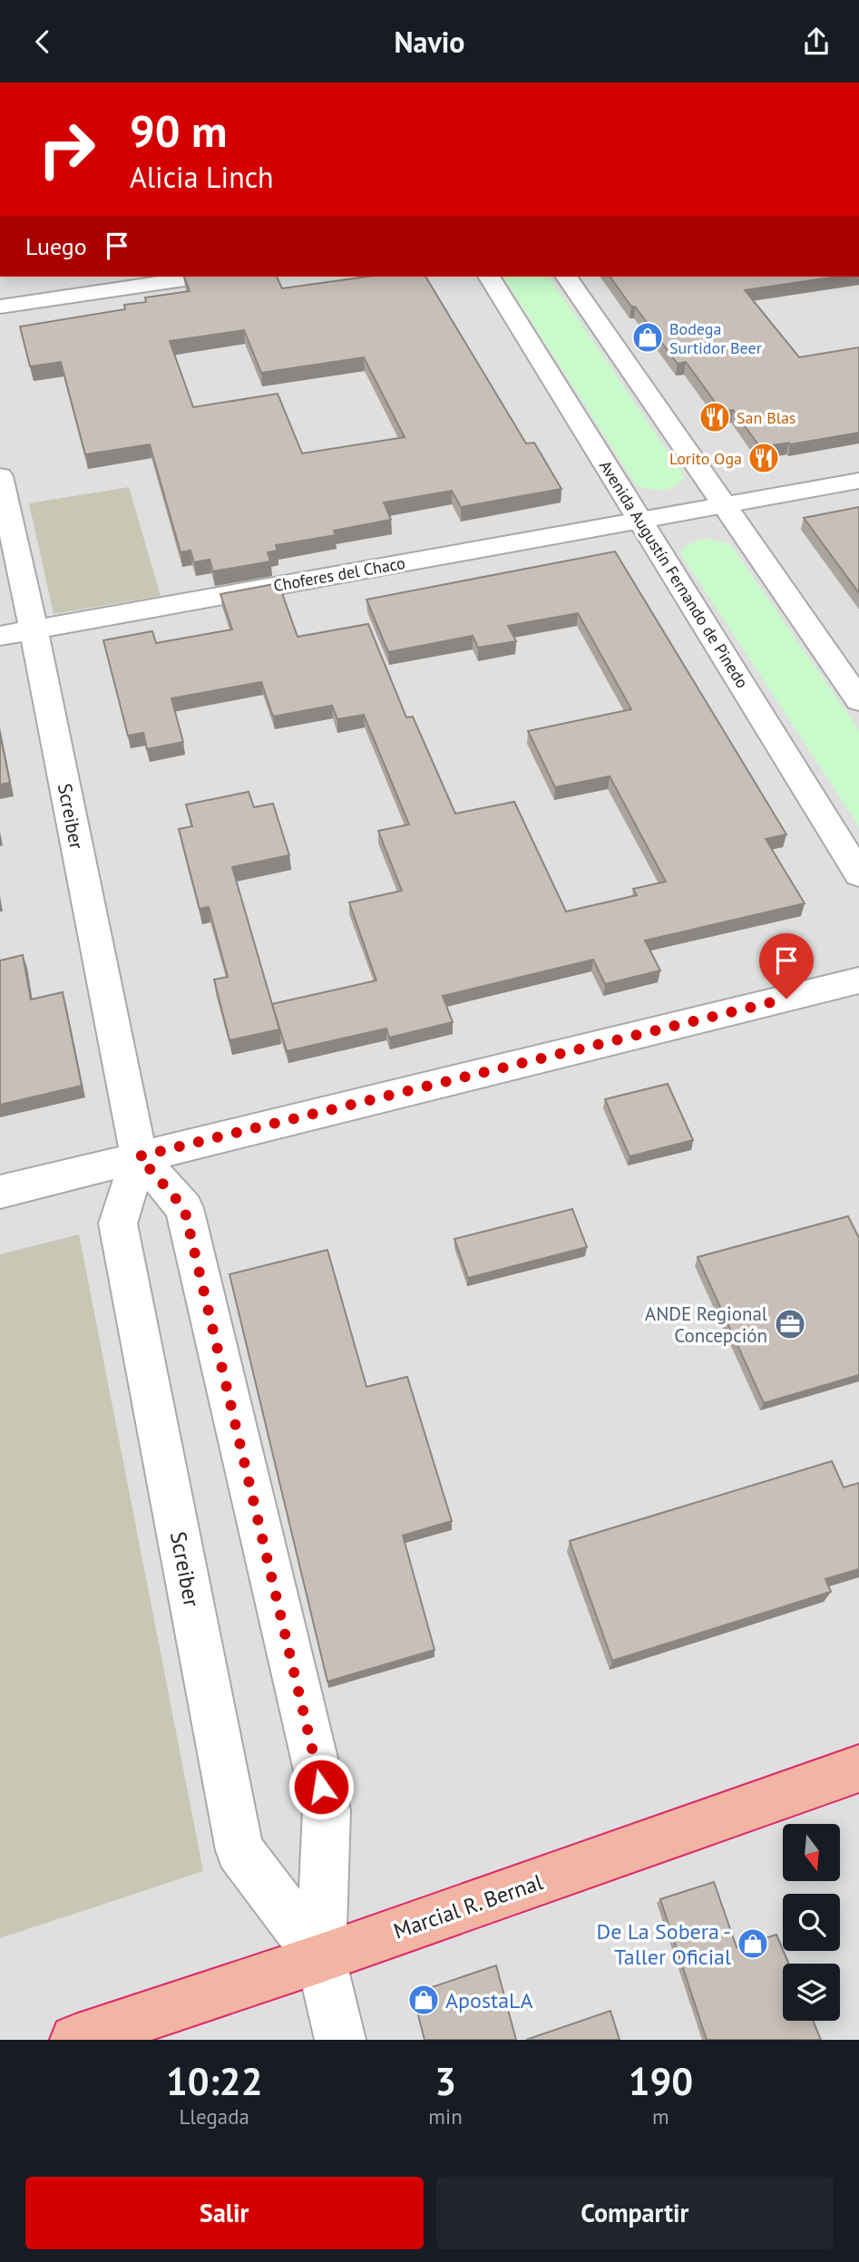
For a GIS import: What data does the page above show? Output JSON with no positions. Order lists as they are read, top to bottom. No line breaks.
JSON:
{"streets":{"highway":["Marcial R. Bernal"],"street":["Choferes del Chaco","Avenida Augustín Fernando de Pinedo","Screiber"]},"crossings":[["Choferes del Chaco","Avenida Augustín Fernando de Pinedo"],["Choferes del Chaco","Screiber"],["Screiber","Marcial R. Bernal"]],"places":{"shop":["Bodega Surtidor Beer","De La Sobera - Taller Oficial","ApostaLA"],"restaurant":["San Blas","Lorito Oga"],"office":["ANDE Regional Concepción"]},"north":"bottom","page":{"header":"Navio","turn":["90 m","Alicia Linch"],"then":"Luego","eta":["10:22","Llegada","3","min","190","m"],"buttons":["Salir","Compartir"]}}
